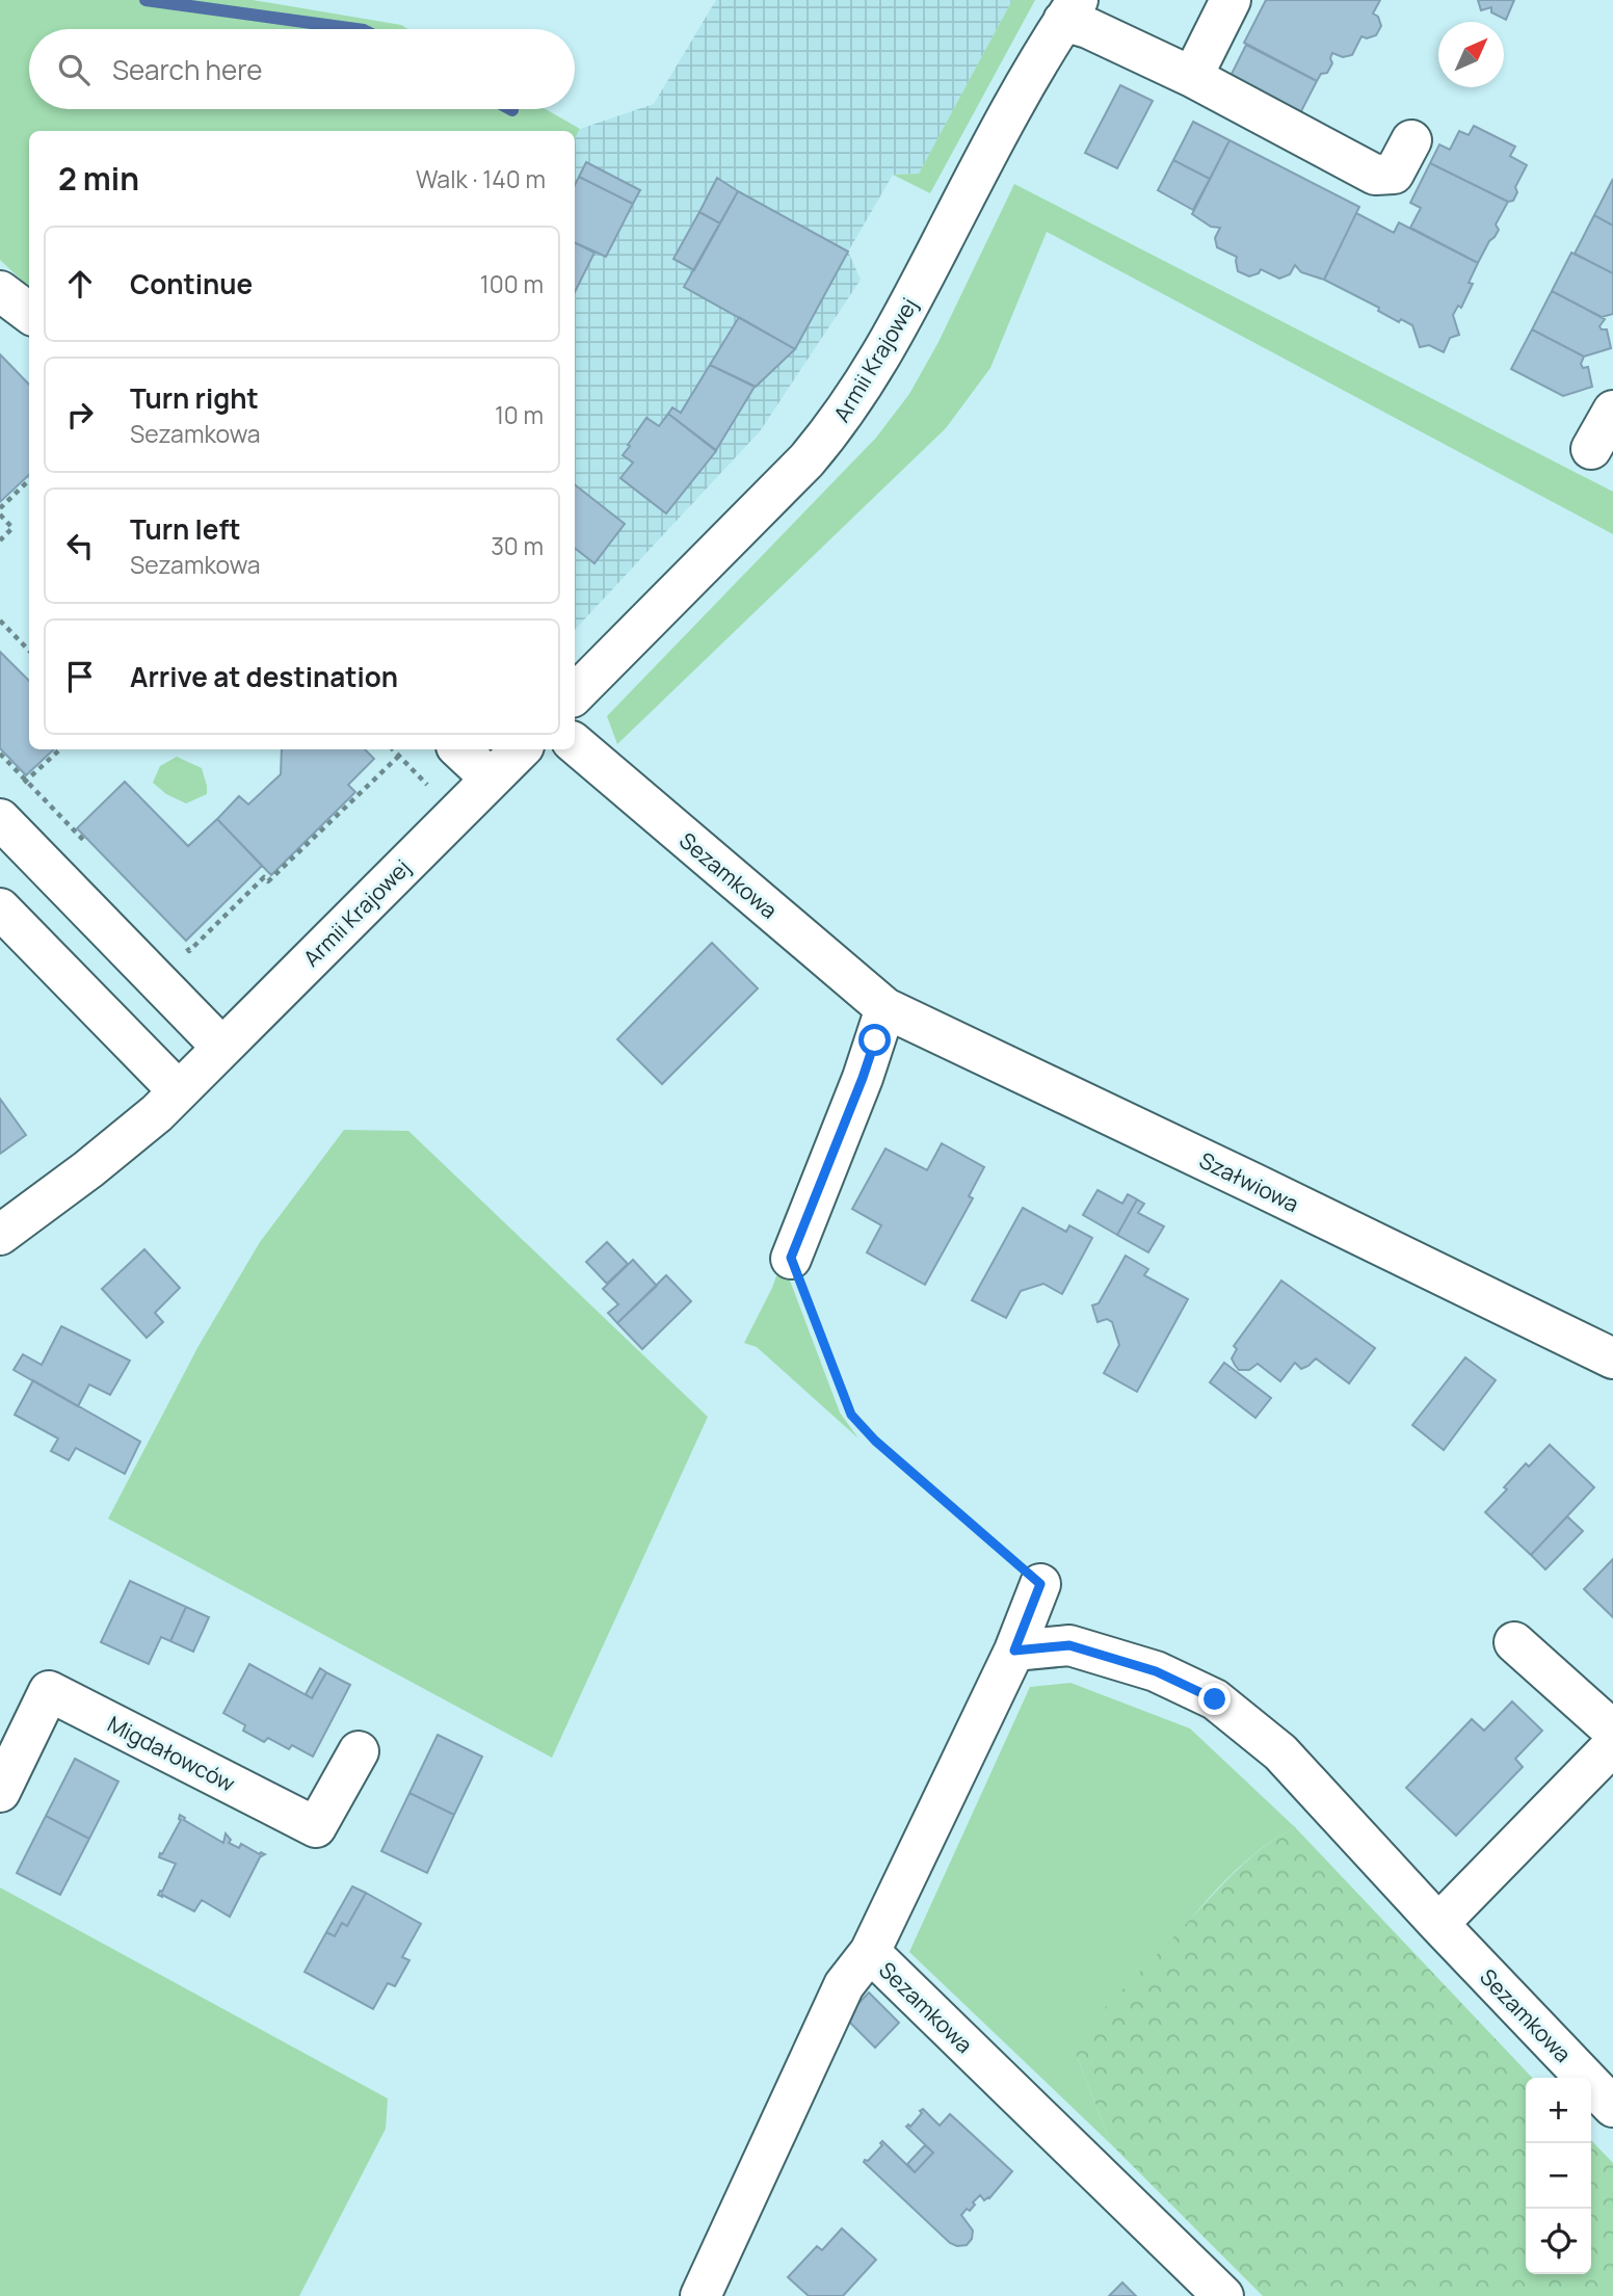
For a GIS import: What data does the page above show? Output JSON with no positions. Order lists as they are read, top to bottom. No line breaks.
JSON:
{"streets":{"street":["Armii Krajowej","Sezamkowa","Szałwiowa","Migdałowców"]},"crossings":[["Sezamkowa","Szałwiowa"]],"north":"top right","page":{"search":"Search here","heading":["2 min","Walk · 140 m"],"list":[["Continue","100 m"],["Turn right","Sezamkowa","10 m"],["Turn left","Sezamkowa","30 m"],"Arrive at destination"],"map_buttons":["+","−"]}}
